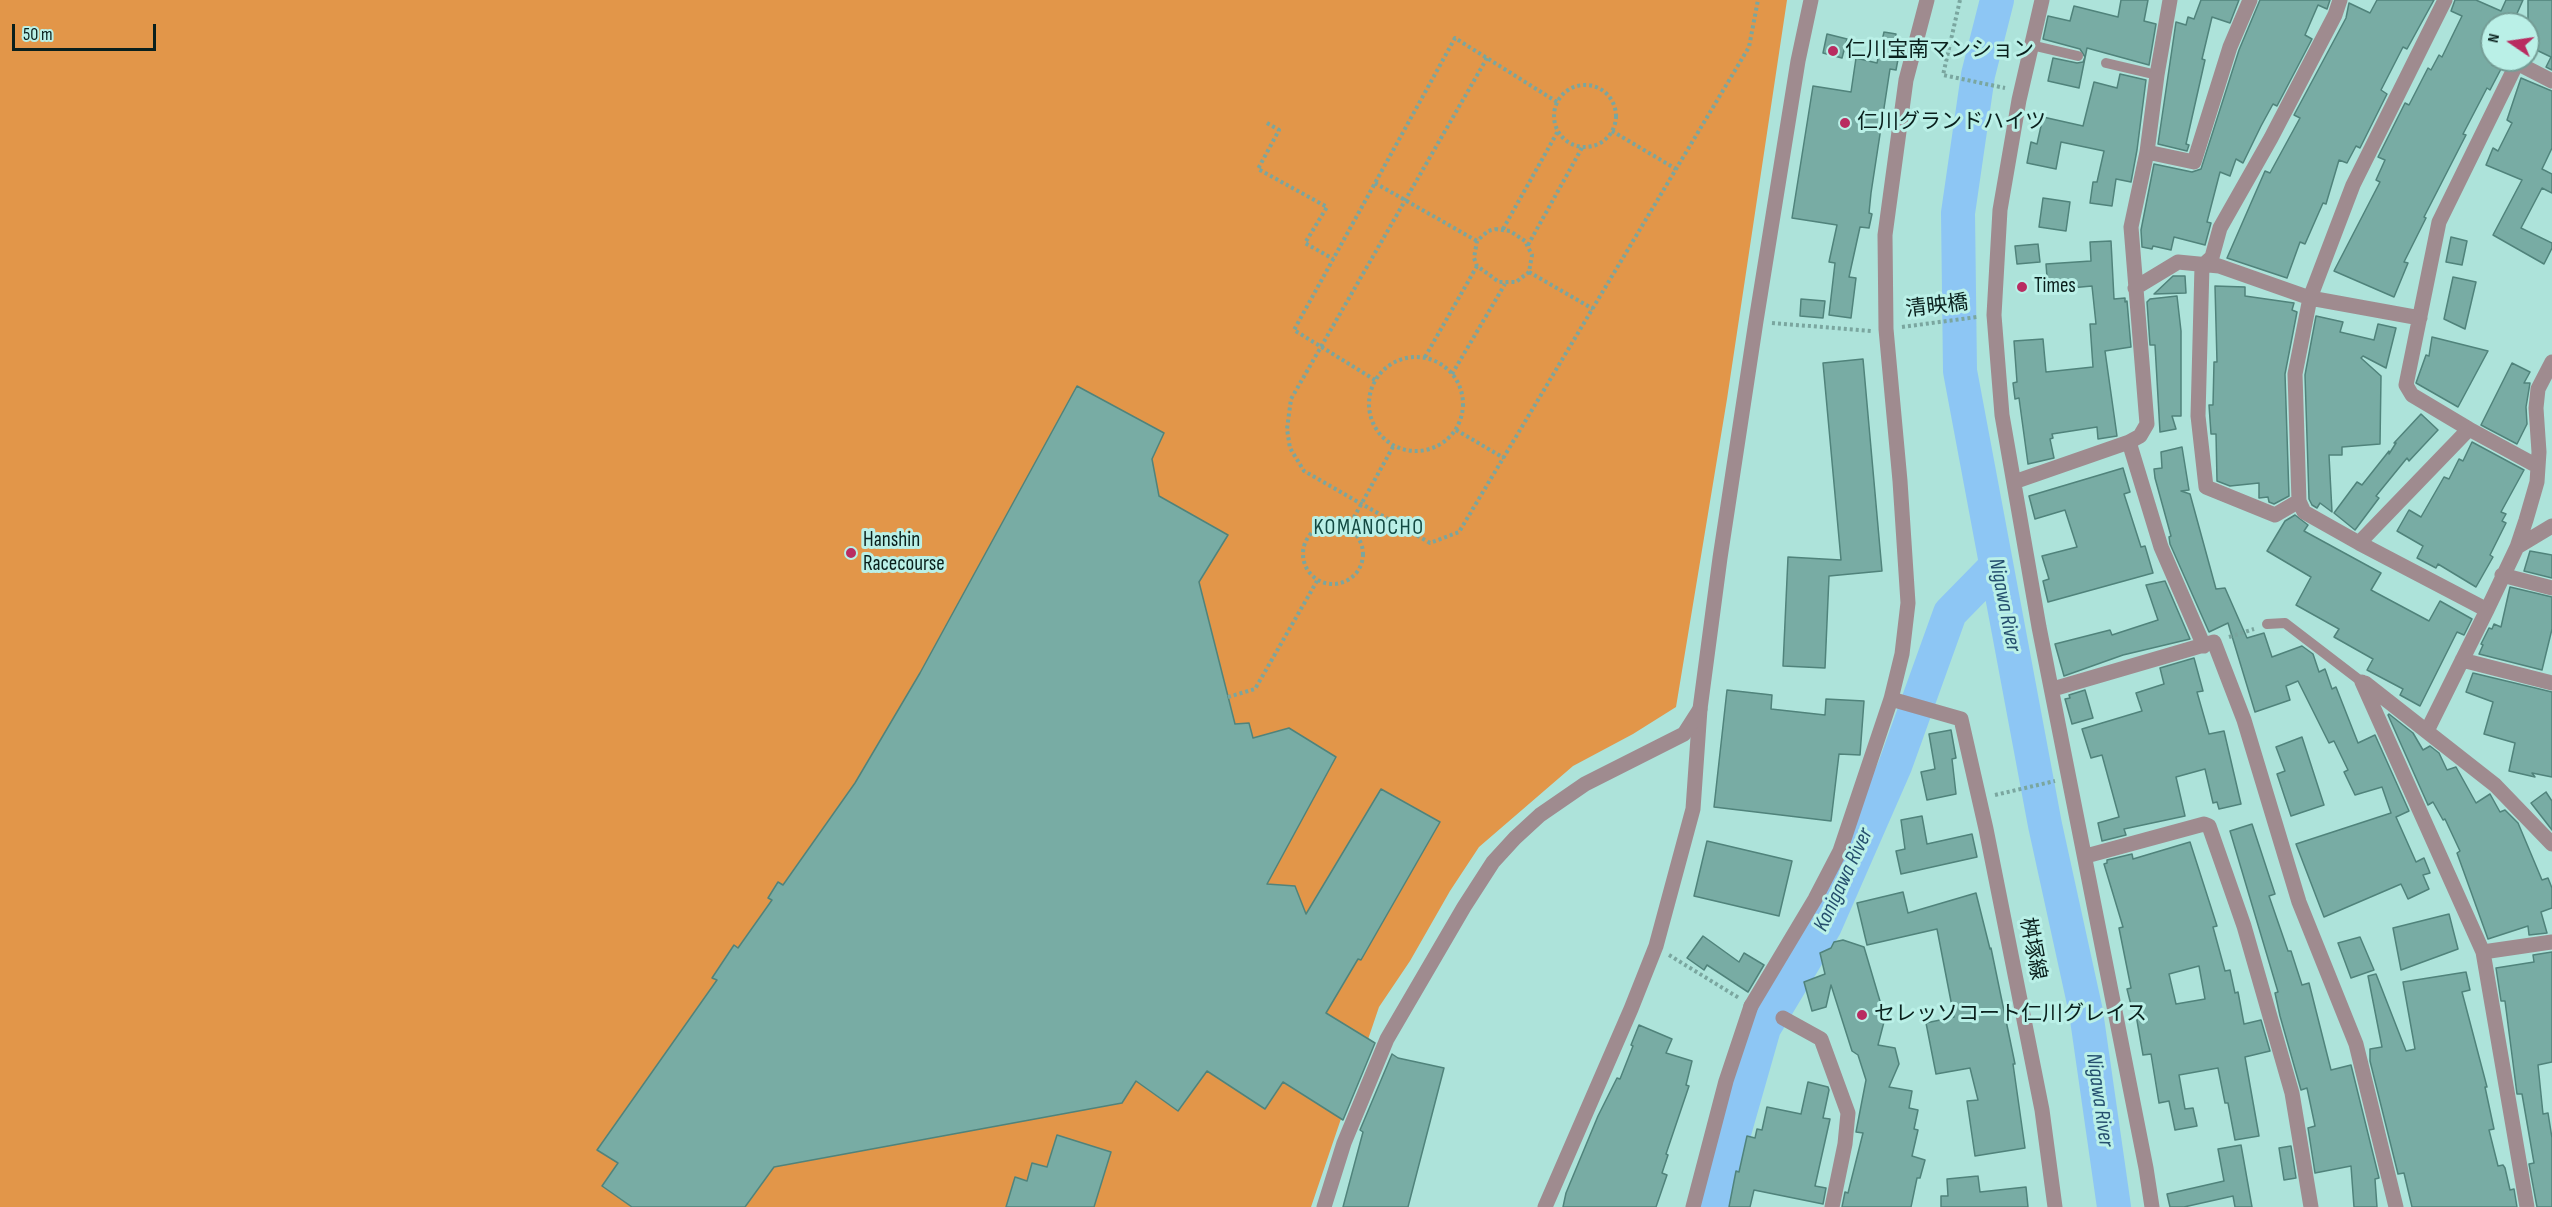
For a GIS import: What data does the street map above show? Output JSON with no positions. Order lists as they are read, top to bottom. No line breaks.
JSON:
{"streets":{"street":["桝塚線"],"path":["清映橋"]},"districts":["KOMANOCHO"],"water":["Nigawa River","Konigawa River"],"places":["仁川宝南マンション","仁川グランドハイツ","Times","Hanshin Racecourse","セレッソコート仁川グレイス"],"scale_bar":"50 m","north":"left"}
